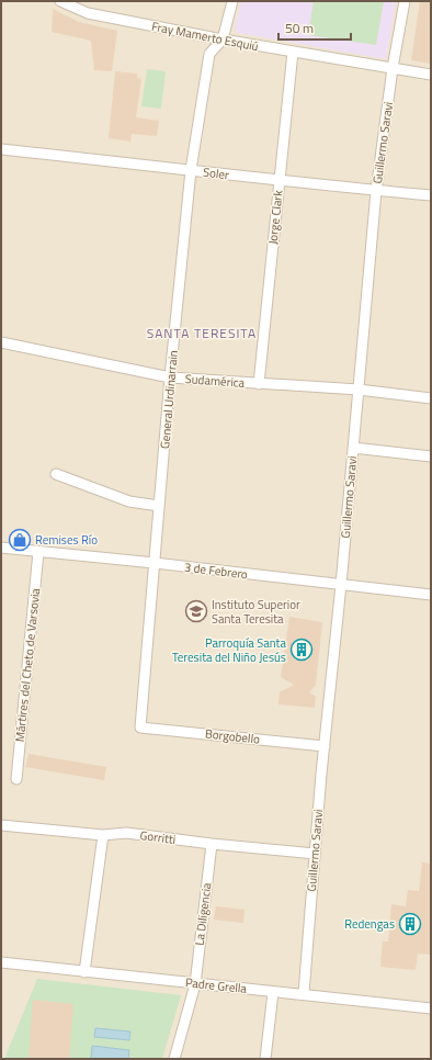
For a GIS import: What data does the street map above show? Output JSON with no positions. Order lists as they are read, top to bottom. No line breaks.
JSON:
{"streets":{"street":["Fray Mamerto Esquiú","Guillermo Saravi","Soler","Jorge Clark","Sudamérica","General Urdinarrain","3 de Febrero","Mártires del Cheto de Varsovia","Borgobello","Gorritti","La Diligencia","Padre Grella"]},"crossings":[["Fray Mamerto Esquiú","Guillermo Saravi"],["Fray Mamerto Esquiú","Jorge Clark"],["Fray Mamerto Esquiú","General Urdinarrain"],["Guillermo Saravi","Soler"],["Guillermo Saravi","Sudamérica"],["Guillermo Saravi","3 de Febrero"],["Guillermo Saravi","Borgobello"],["Guillermo Saravi","Gorritti"],["Guillermo Saravi","Padre Grella"],["Soler","Jorge Clark"],["Soler","General Urdinarrain"],["Jorge Clark","Sudamérica"],["Sudamérica","General Urdinarrain"],["General Urdinarrain","3 de Febrero"],["General Urdinarrain","Borgobello"],["3 de Febrero","Mártires del Cheto de Varsovia"],["Gorritti","La Diligencia"],["La Diligencia","Padre Grella"]],"districts":["SANTA TERESITA"],"places":{"shop":["Remises Río"],"school or university":["Instituto Superior Santa Teresita"],"building":["Parroquía Santa Teresita del Niño Jesús","Redengas"]},"scale_bar":"50 m"}
